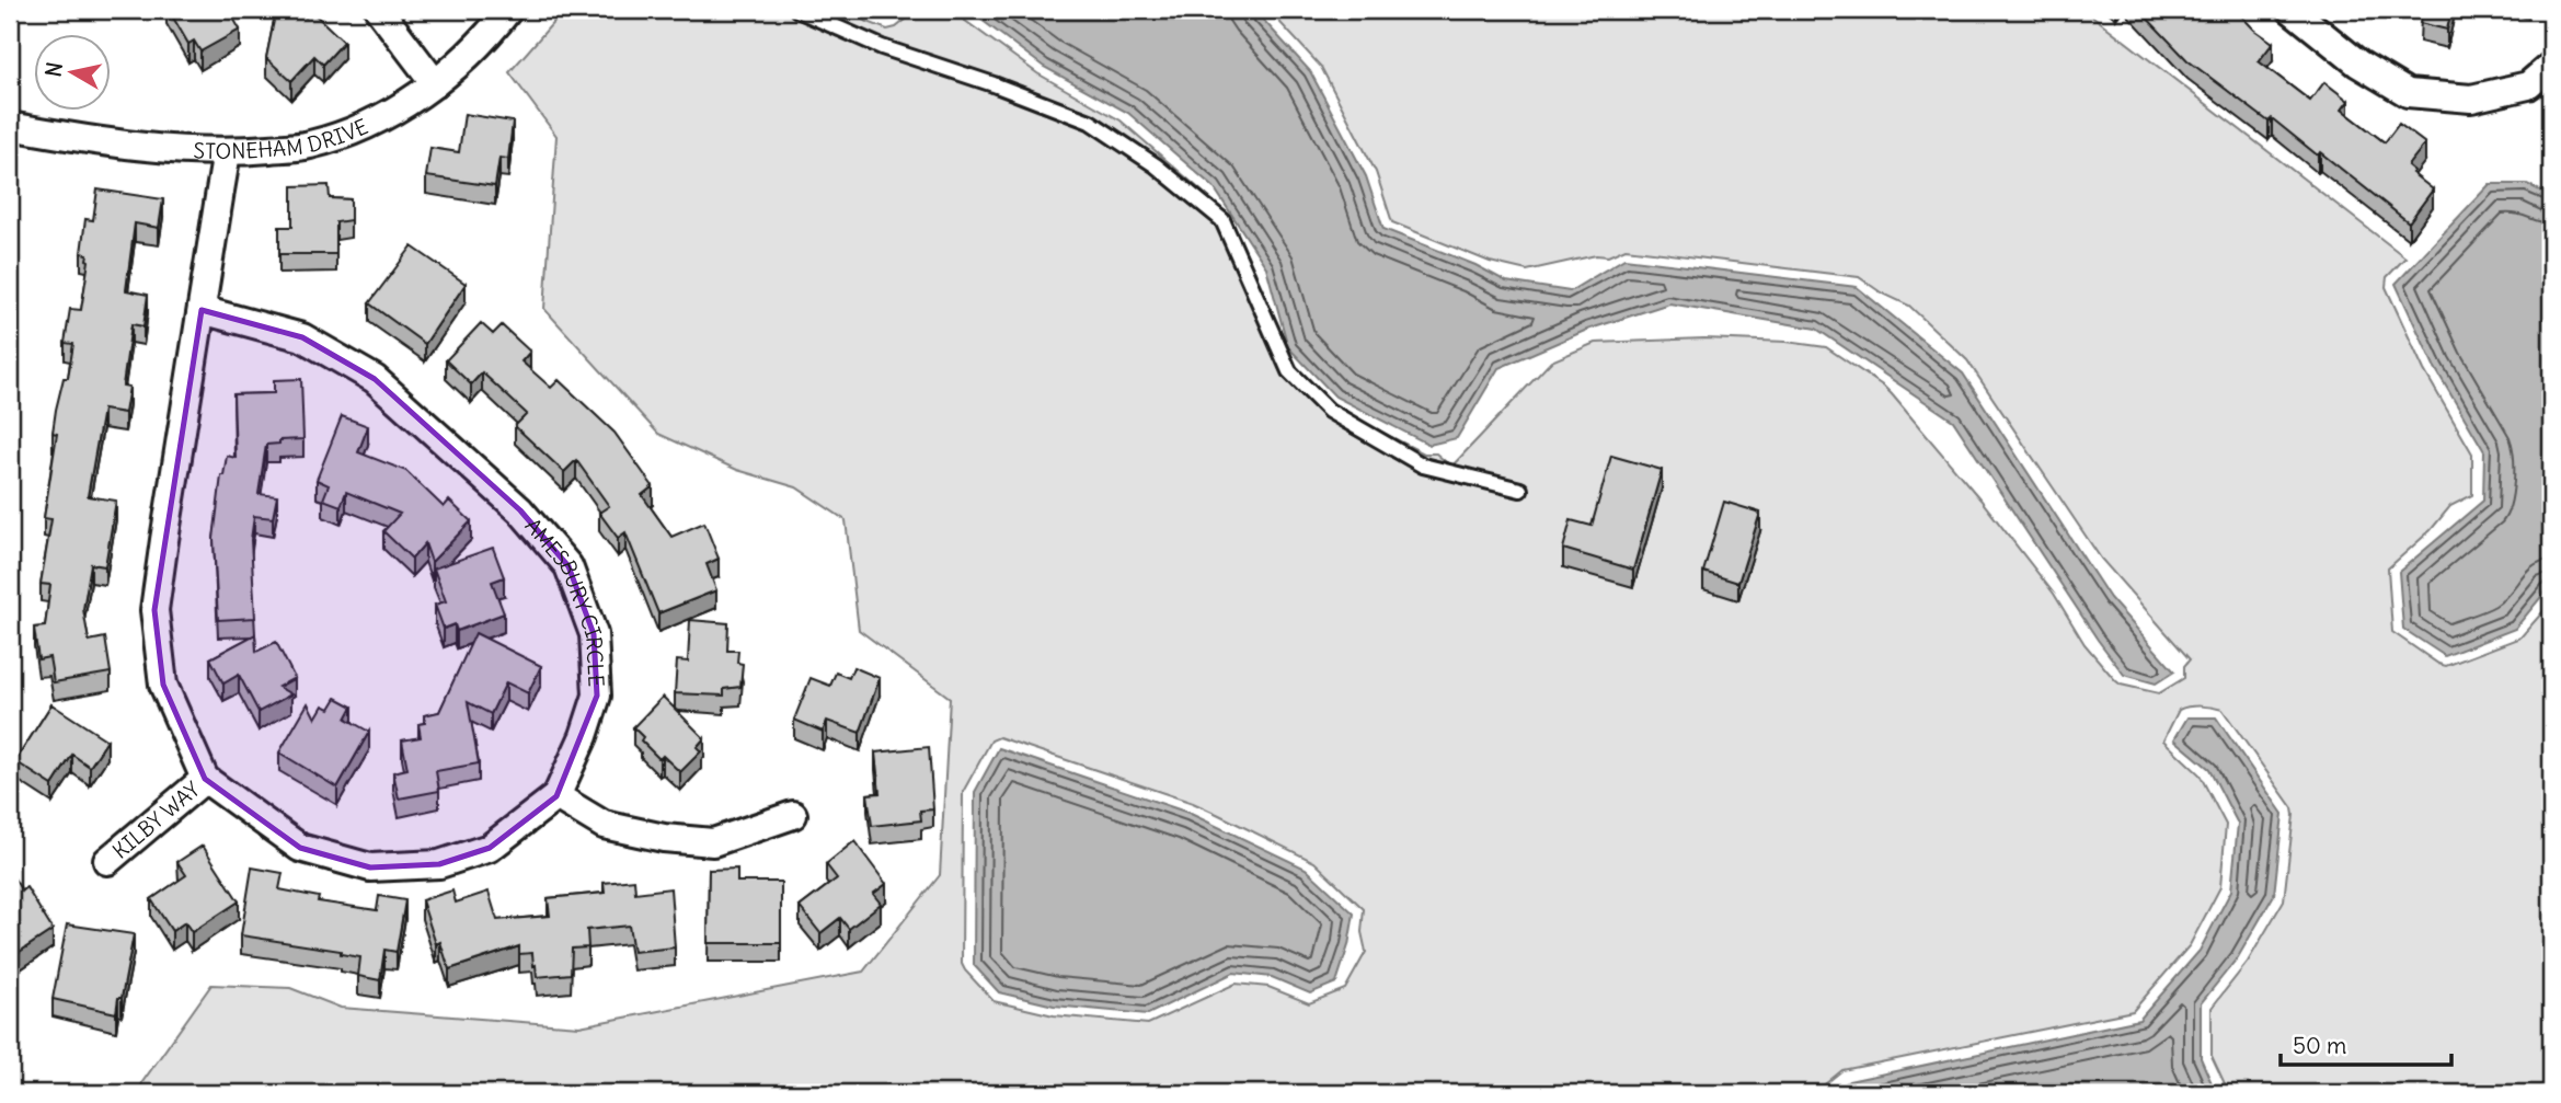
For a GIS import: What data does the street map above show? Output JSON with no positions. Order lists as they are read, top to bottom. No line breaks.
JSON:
{"streets":{"street":["STONEHAM DRIVE","AMESBURY CIRCLE","KILBY WAY"]},"crossings":[["AMESBURY CIRCLE","KILBY WAY"]],"scale_bar":"50 m","north":"left"}
